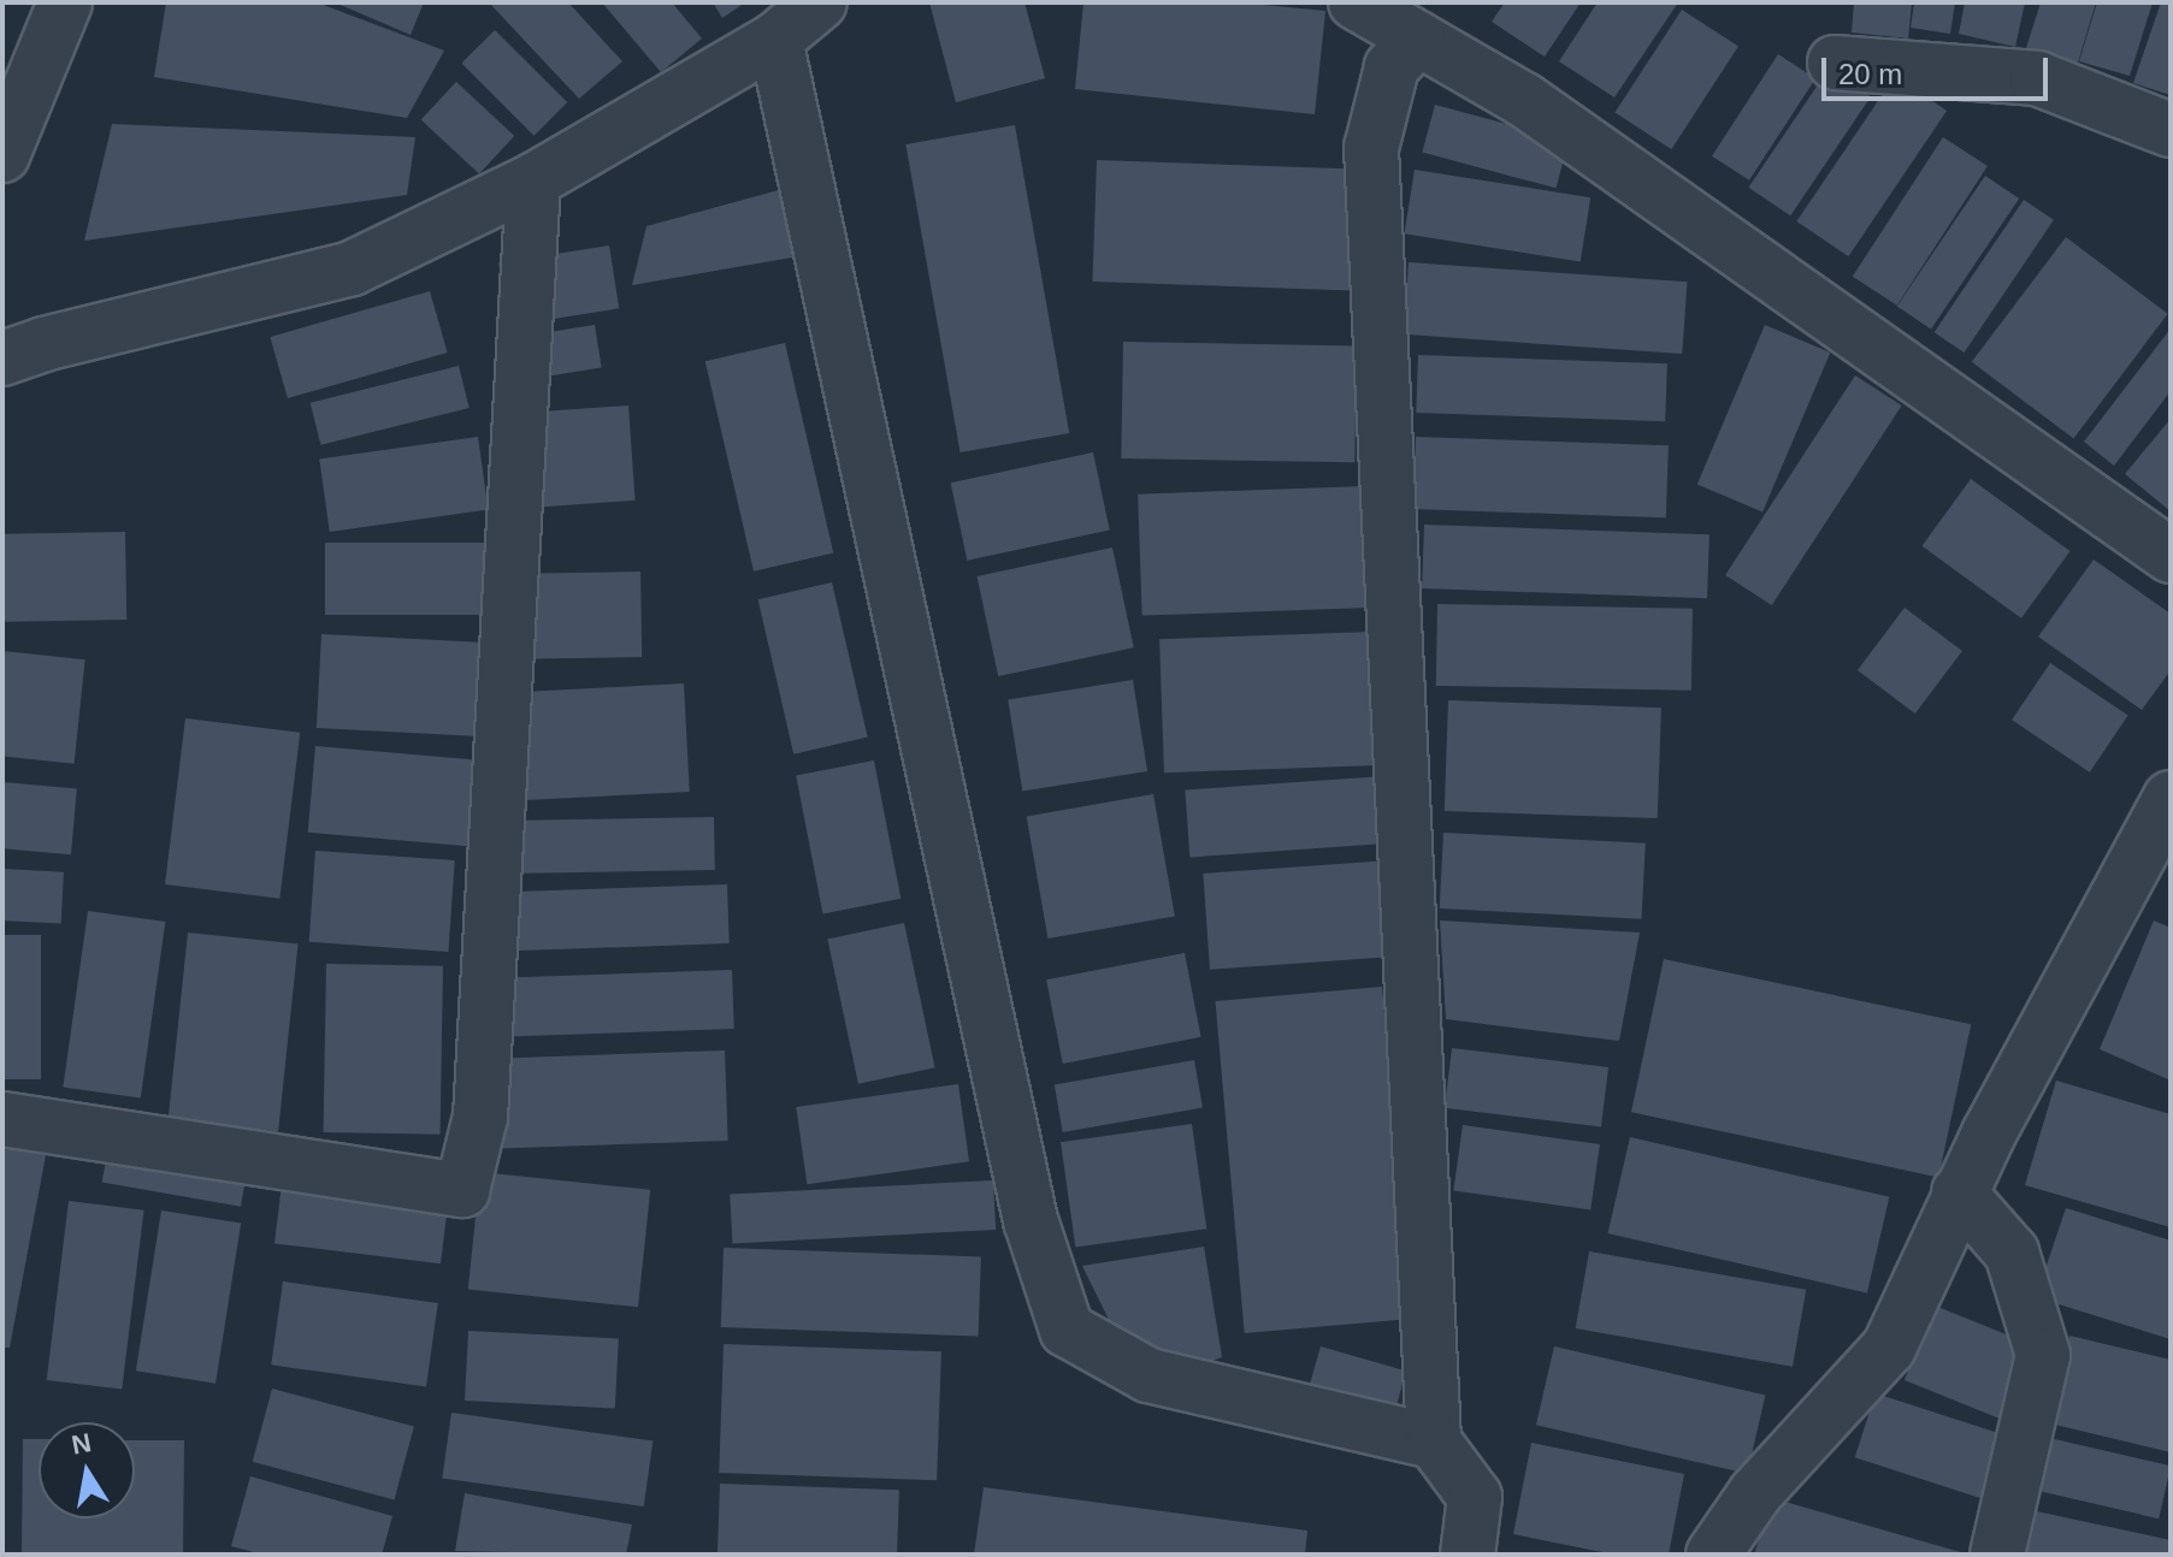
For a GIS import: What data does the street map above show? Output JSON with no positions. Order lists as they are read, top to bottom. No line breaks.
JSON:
{"scale_bar":"20 m","north":"top"}
